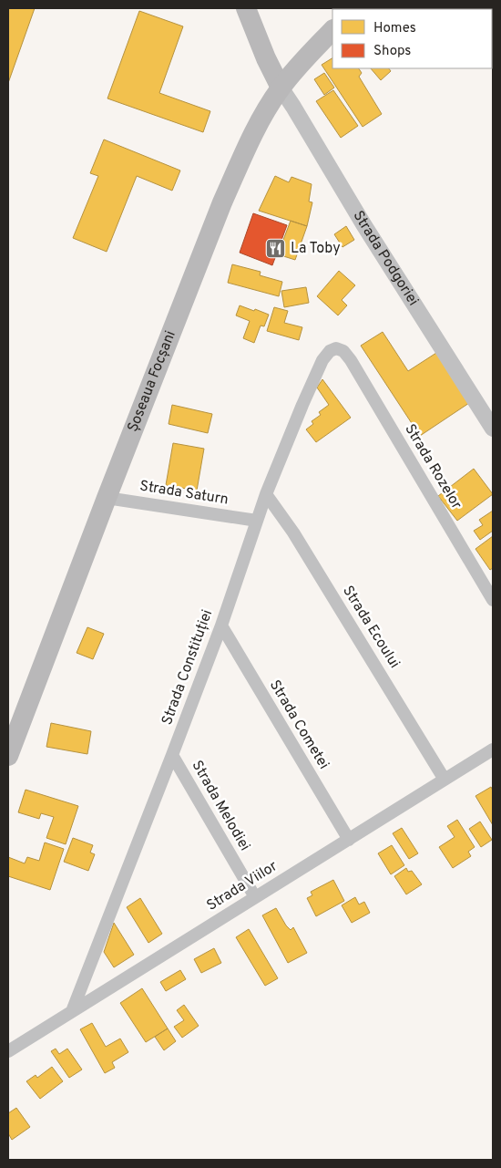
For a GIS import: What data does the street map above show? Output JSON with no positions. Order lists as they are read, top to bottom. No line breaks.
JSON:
{"streets":{"main road":["Șoseaua Focșani"],"street":["Strada Podgoriei","Strada Rozelor","Strada Saturn","Strada Ecoului","Strada Constituției","Strada Cometei","Strada Melodiei","Strada Viilor"]},"crossings":[["Strada Podgoriei","Șoseaua Focșani"],["Șoseaua Focșani","Strada Saturn"],["Strada Rozelor","Strada Constituției"],["Strada Saturn","Strada Constituției"],["Strada Ecoului","Strada Constituției"],["Strada Ecoului","Strada Viilor"],["Strada Constituției","Strada Cometei"],["Strada Constituției","Strada Melodiei"],["Strada Constituției","Strada Viilor"],["Strada Cometei","Strada Viilor"],["Strada Melodiei","Strada Viilor"]],"places":{"restaurant":["La Toby"]},"legend":["Homes","Shops"]}
